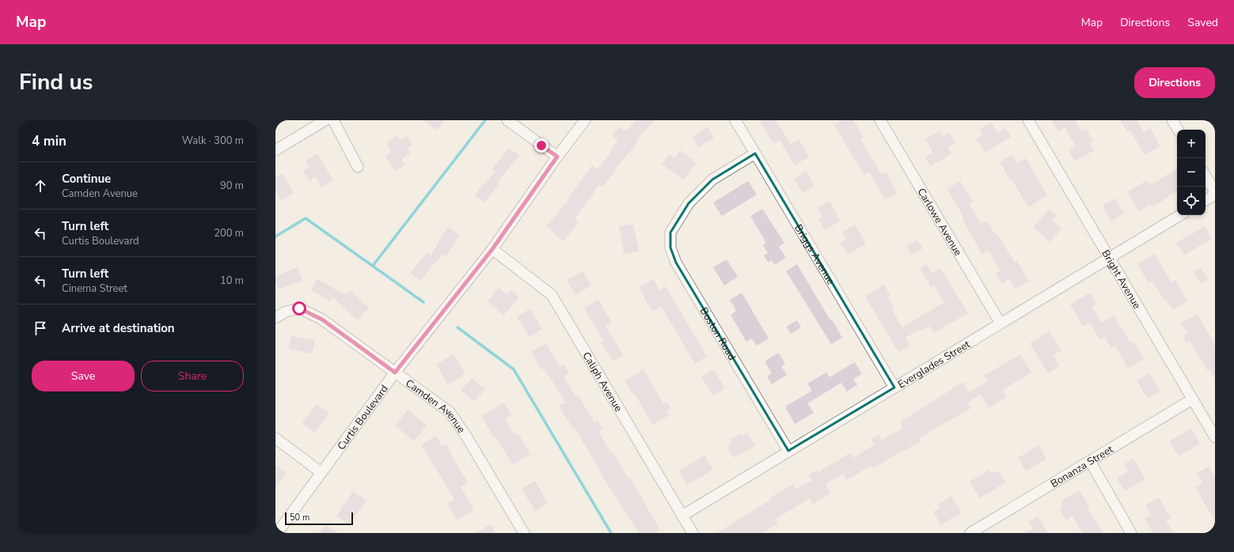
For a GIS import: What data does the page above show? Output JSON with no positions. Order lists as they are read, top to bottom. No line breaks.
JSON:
{"streets":{"street":["Carlowe Avenue","Briggs Avenue","Bright Avenue","Boston Road","Everglades Street","Caliph Avenue","Camden Avenue","Curtis Boulevard","Bonanza Street"]},"crossings":[["Carlowe Avenue","Everglades Street"],["Briggs Avenue","Boston Road"],["Briggs Avenue","Everglades Street"],["Bright Avenue","Everglades Street"],["Bright Avenue","Bonanza Street"],["Boston Road","Everglades Street"],["Everglades Street","Caliph Avenue"],["Caliph Avenue","Curtis Boulevard"],["Camden Avenue","Curtis Boulevard"]],"scale_bar":"50 m","page":{"header":"Map","nav":["Map","Directions","Saved"],"title":"Find us","buttons":["Directions",["Save","Share"]],"heading":["4 min","Walk · 300 m"],"map_buttons":["+","−"],"list":[["Continue","Camden Avenue","90 m"],["Turn left","Curtis Boulevard","200 m"],["Turn left","Cinema Street","10 m"],"Arrive at destination"],"scale":"50 m"}}
